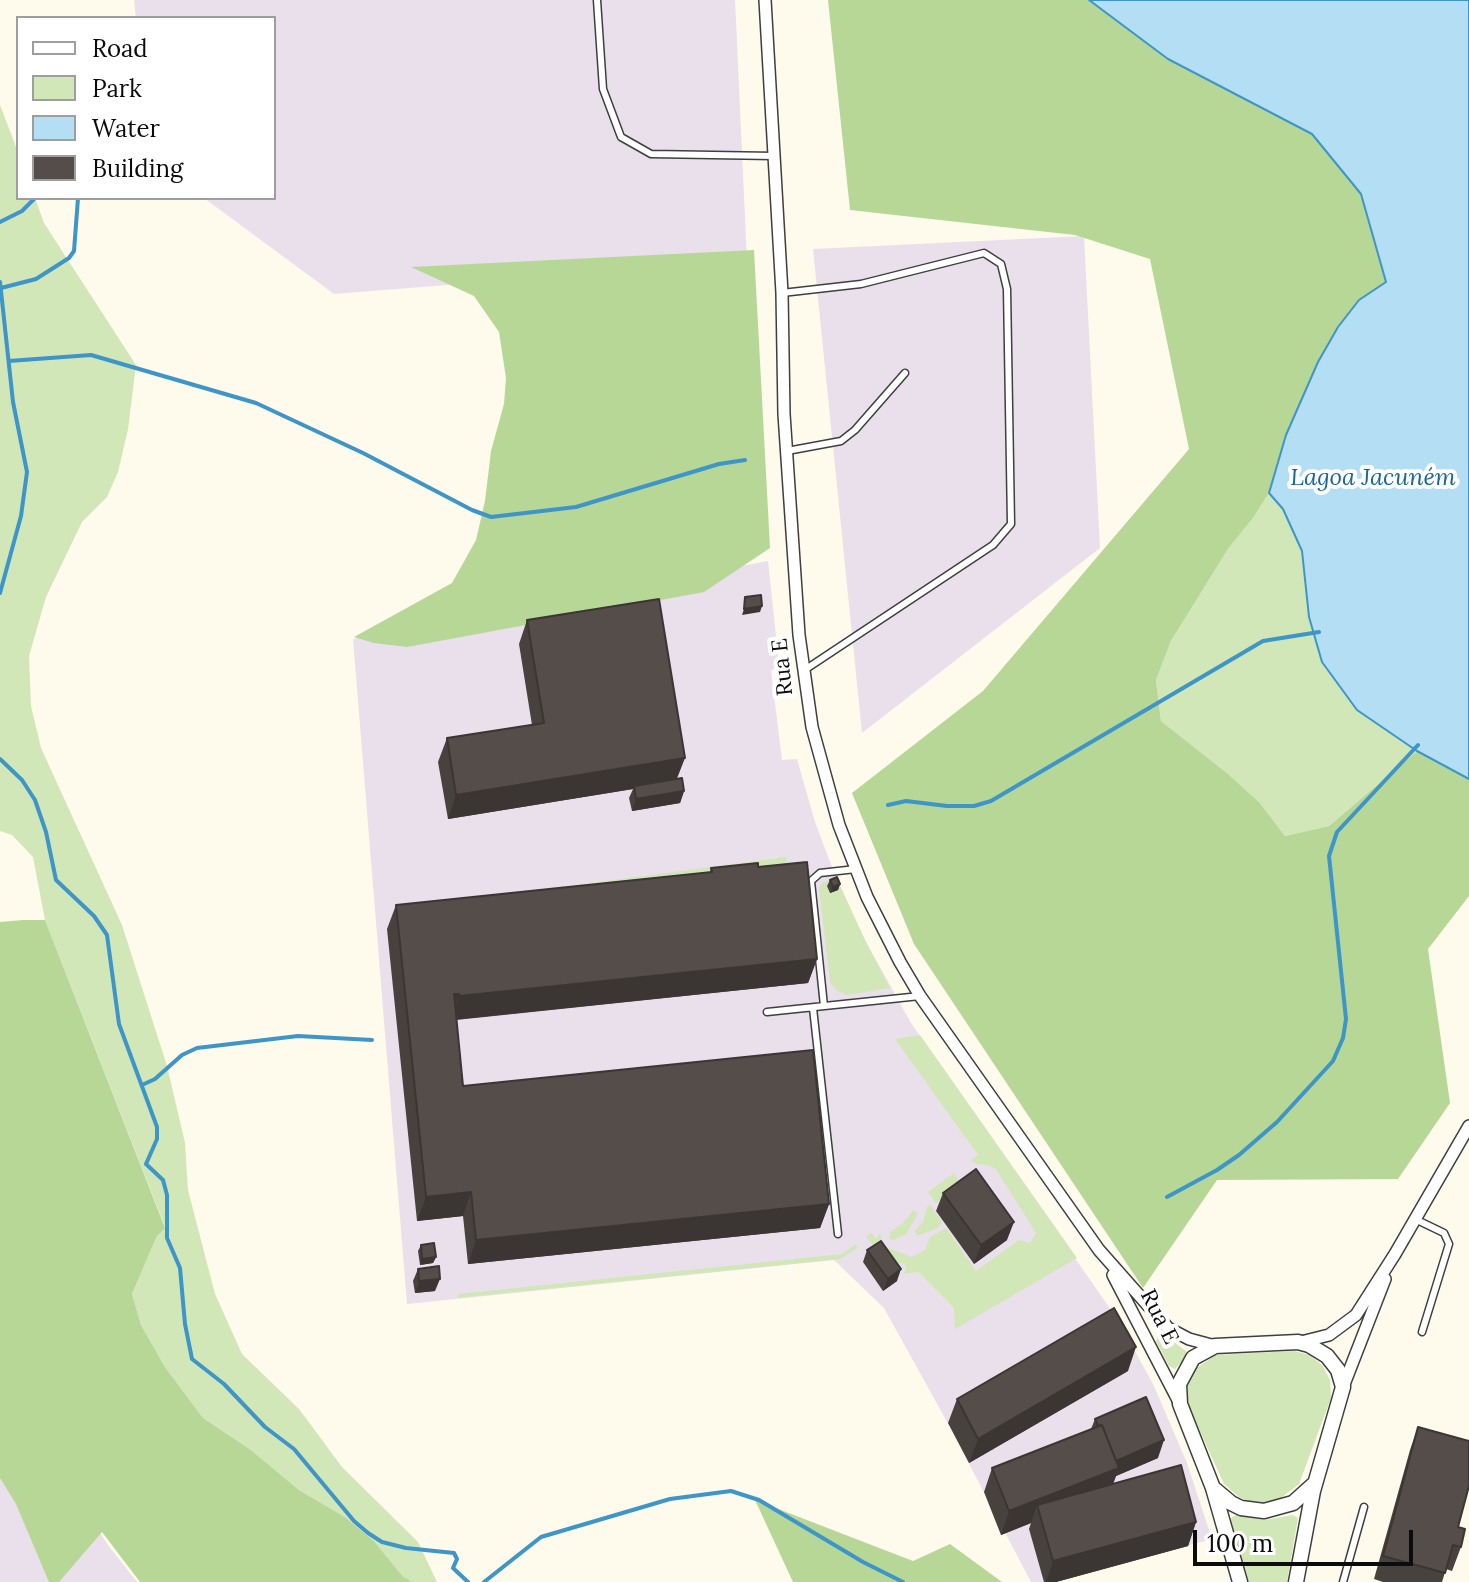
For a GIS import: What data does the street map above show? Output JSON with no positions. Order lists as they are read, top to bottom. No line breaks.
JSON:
{"streets":{"street":["Rua E"]},"water":["Lagoa Jacuném"],"legend":["Road","Park","Water","Building"],"scale_bar":"100 m"}
